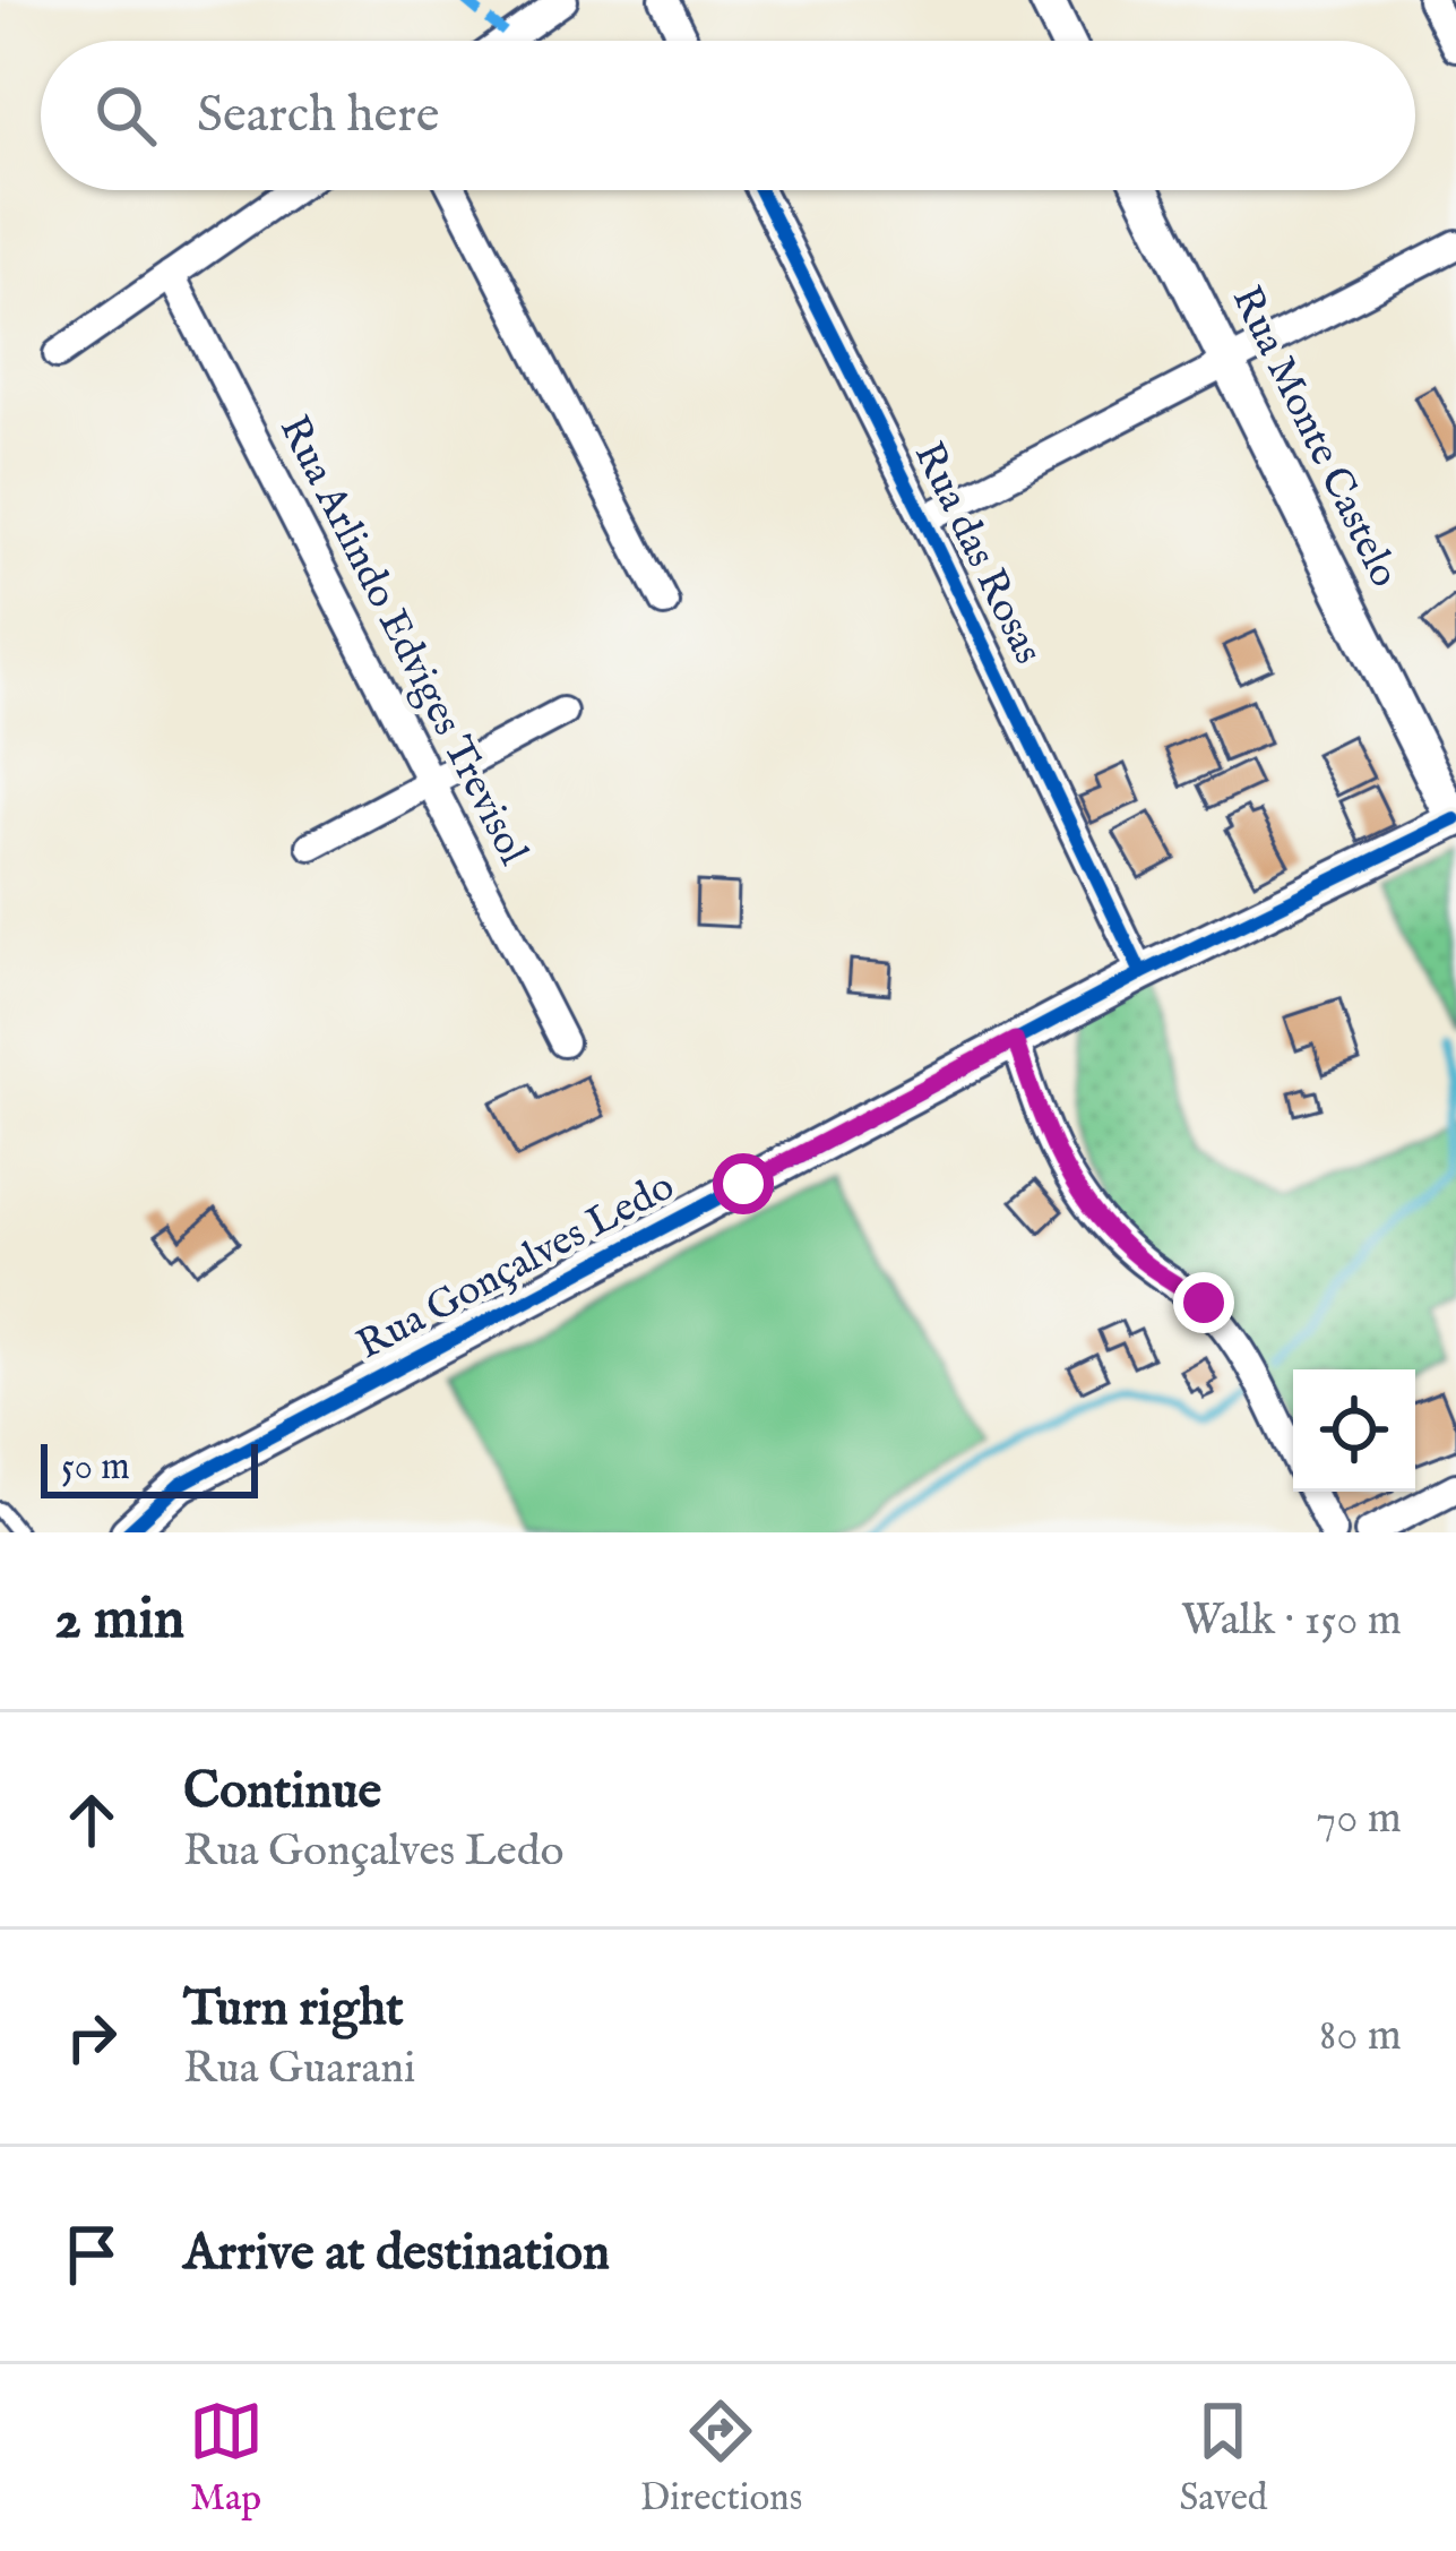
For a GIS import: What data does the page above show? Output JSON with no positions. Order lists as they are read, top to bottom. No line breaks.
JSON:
{"streets":{"street":["Rua Monte Castelo","Rua das Rosas","Rua Arlindo Edviges Trevisol","Rua Gonçalves Ledo"]},"crossings":[["Rua Monte Castelo","Rua Gonçalves Ledo"],["Rua das Rosas","Rua Gonçalves Ledo"]],"scale_bar":"50 m","page":{"search":"Search here","scale":"50 m","heading":["2 min","Walk · 150 m"],"list":[["Continue","Rua Gonçalves Ledo","70 m"],["Turn right","Rua Guarani","80 m"],"Arrive at destination"],"nav":["Map","Directions","Saved"]}}
